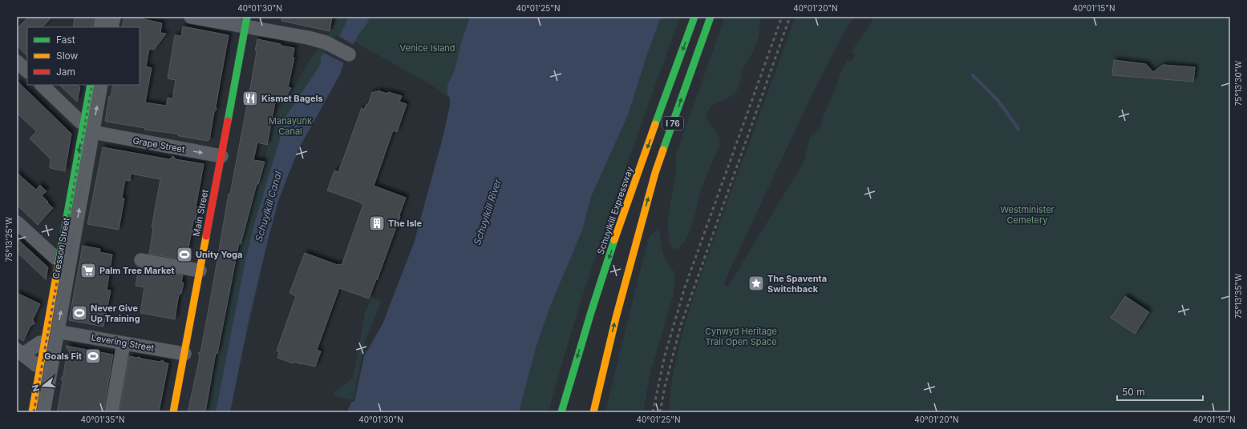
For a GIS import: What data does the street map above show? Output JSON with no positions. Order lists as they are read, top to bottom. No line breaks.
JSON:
{"streets":{"main road":["I 76","Schuylkill Expressway","Main Street","Cresson Street"],"street":["Grape Street","Levering Street"]},"crossings":[["Grape Street","Main Street"],["Main Street","Levering Street"]],"water":["Schuylkill Canal","Schuylkill River"],"parks":["Venice Island","Manayunk Canal","Westminister Cemetery","Cynwyd Heritage Trail Open Space"],"places":{"restaurant":["Kismet Bagels"],"building":["The Isle"],"sports":["Unity Yoga","Never Give Up Training","Goals Fit"],"supermarket":["Palm Tree Market"],"place":["The Spaventa Switchback"]},"legend":["Fast","Slow","Jam"],"scale_bar":"50 m","north":"left","coordinates":["40°01'30\"N","40°01'25\"N","40°01'20\"N","40°01'15\"N","75°13'30\"W","75°13'25\"W","75°13'35\"W","40°01'35\"N"]}
